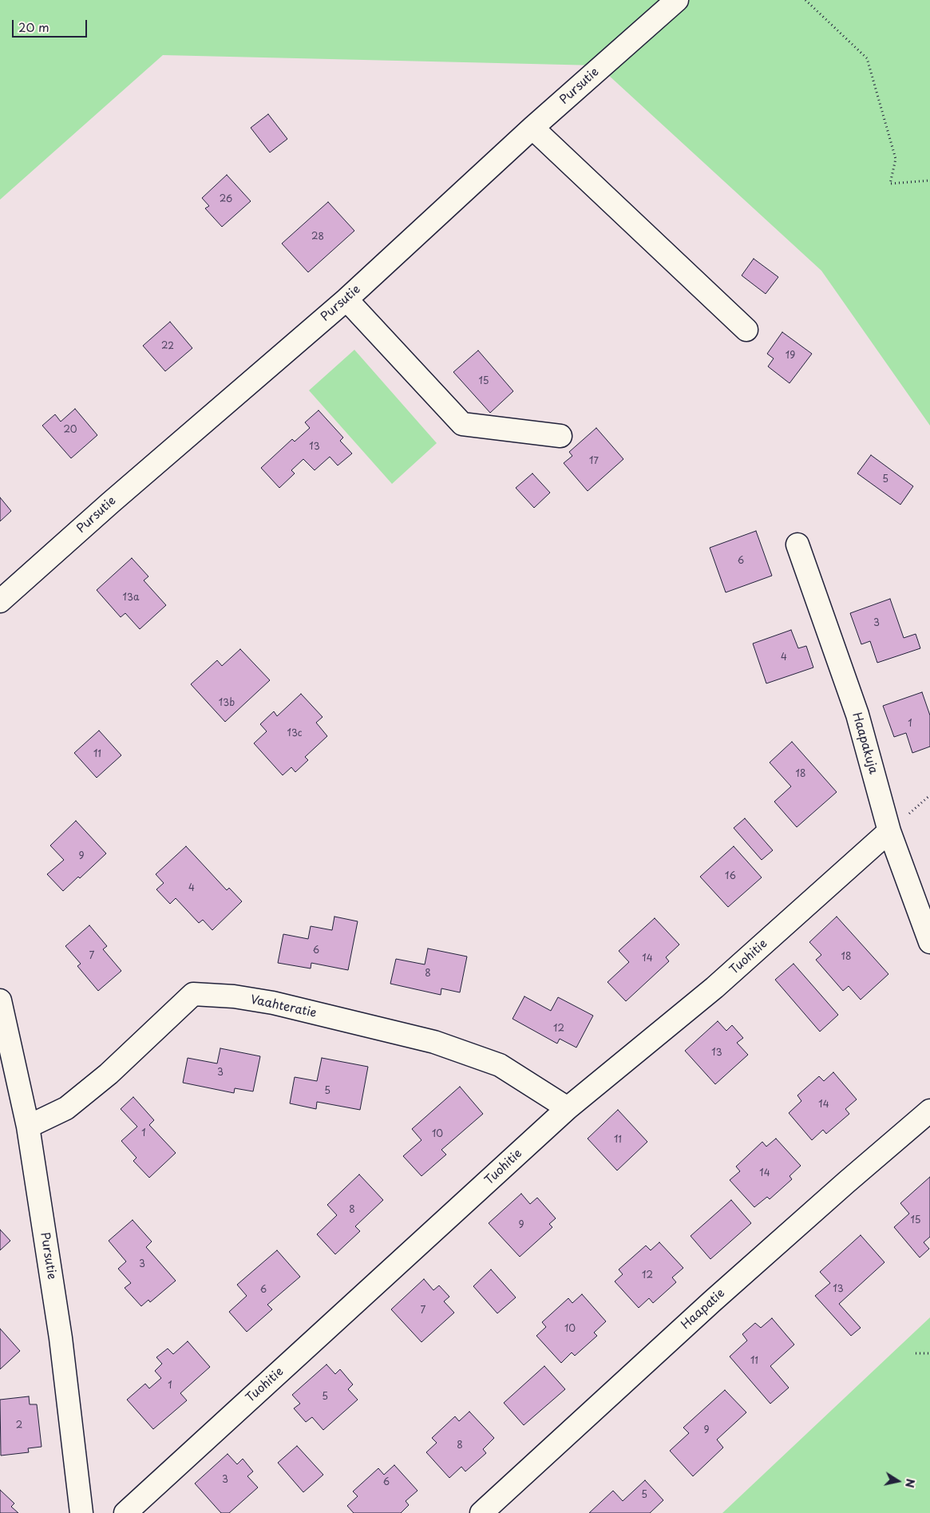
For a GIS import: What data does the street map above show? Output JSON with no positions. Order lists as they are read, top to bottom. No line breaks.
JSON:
{"streets":{"street":["Pursutie","Haapakuja","Tuohitie","Vaahteratie","Haapatie"]},"crossings":[["Pursutie","Vaahteratie"],["Haapakuja","Tuohitie"],["Tuohitie","Vaahteratie"]],"house_numbers":["26","28","22","19","15","20","13","17","5","6","13a","3","4","13b","1","13c","11","18","9","16","4","6","7","18","14","8","12","13","3","5","14","1","10","11","14","8","15","9","3","12","13","6","7","10","11","1","5","2","9","8","3","6","5"],"scale_bar":"20 m","north":"right"}
